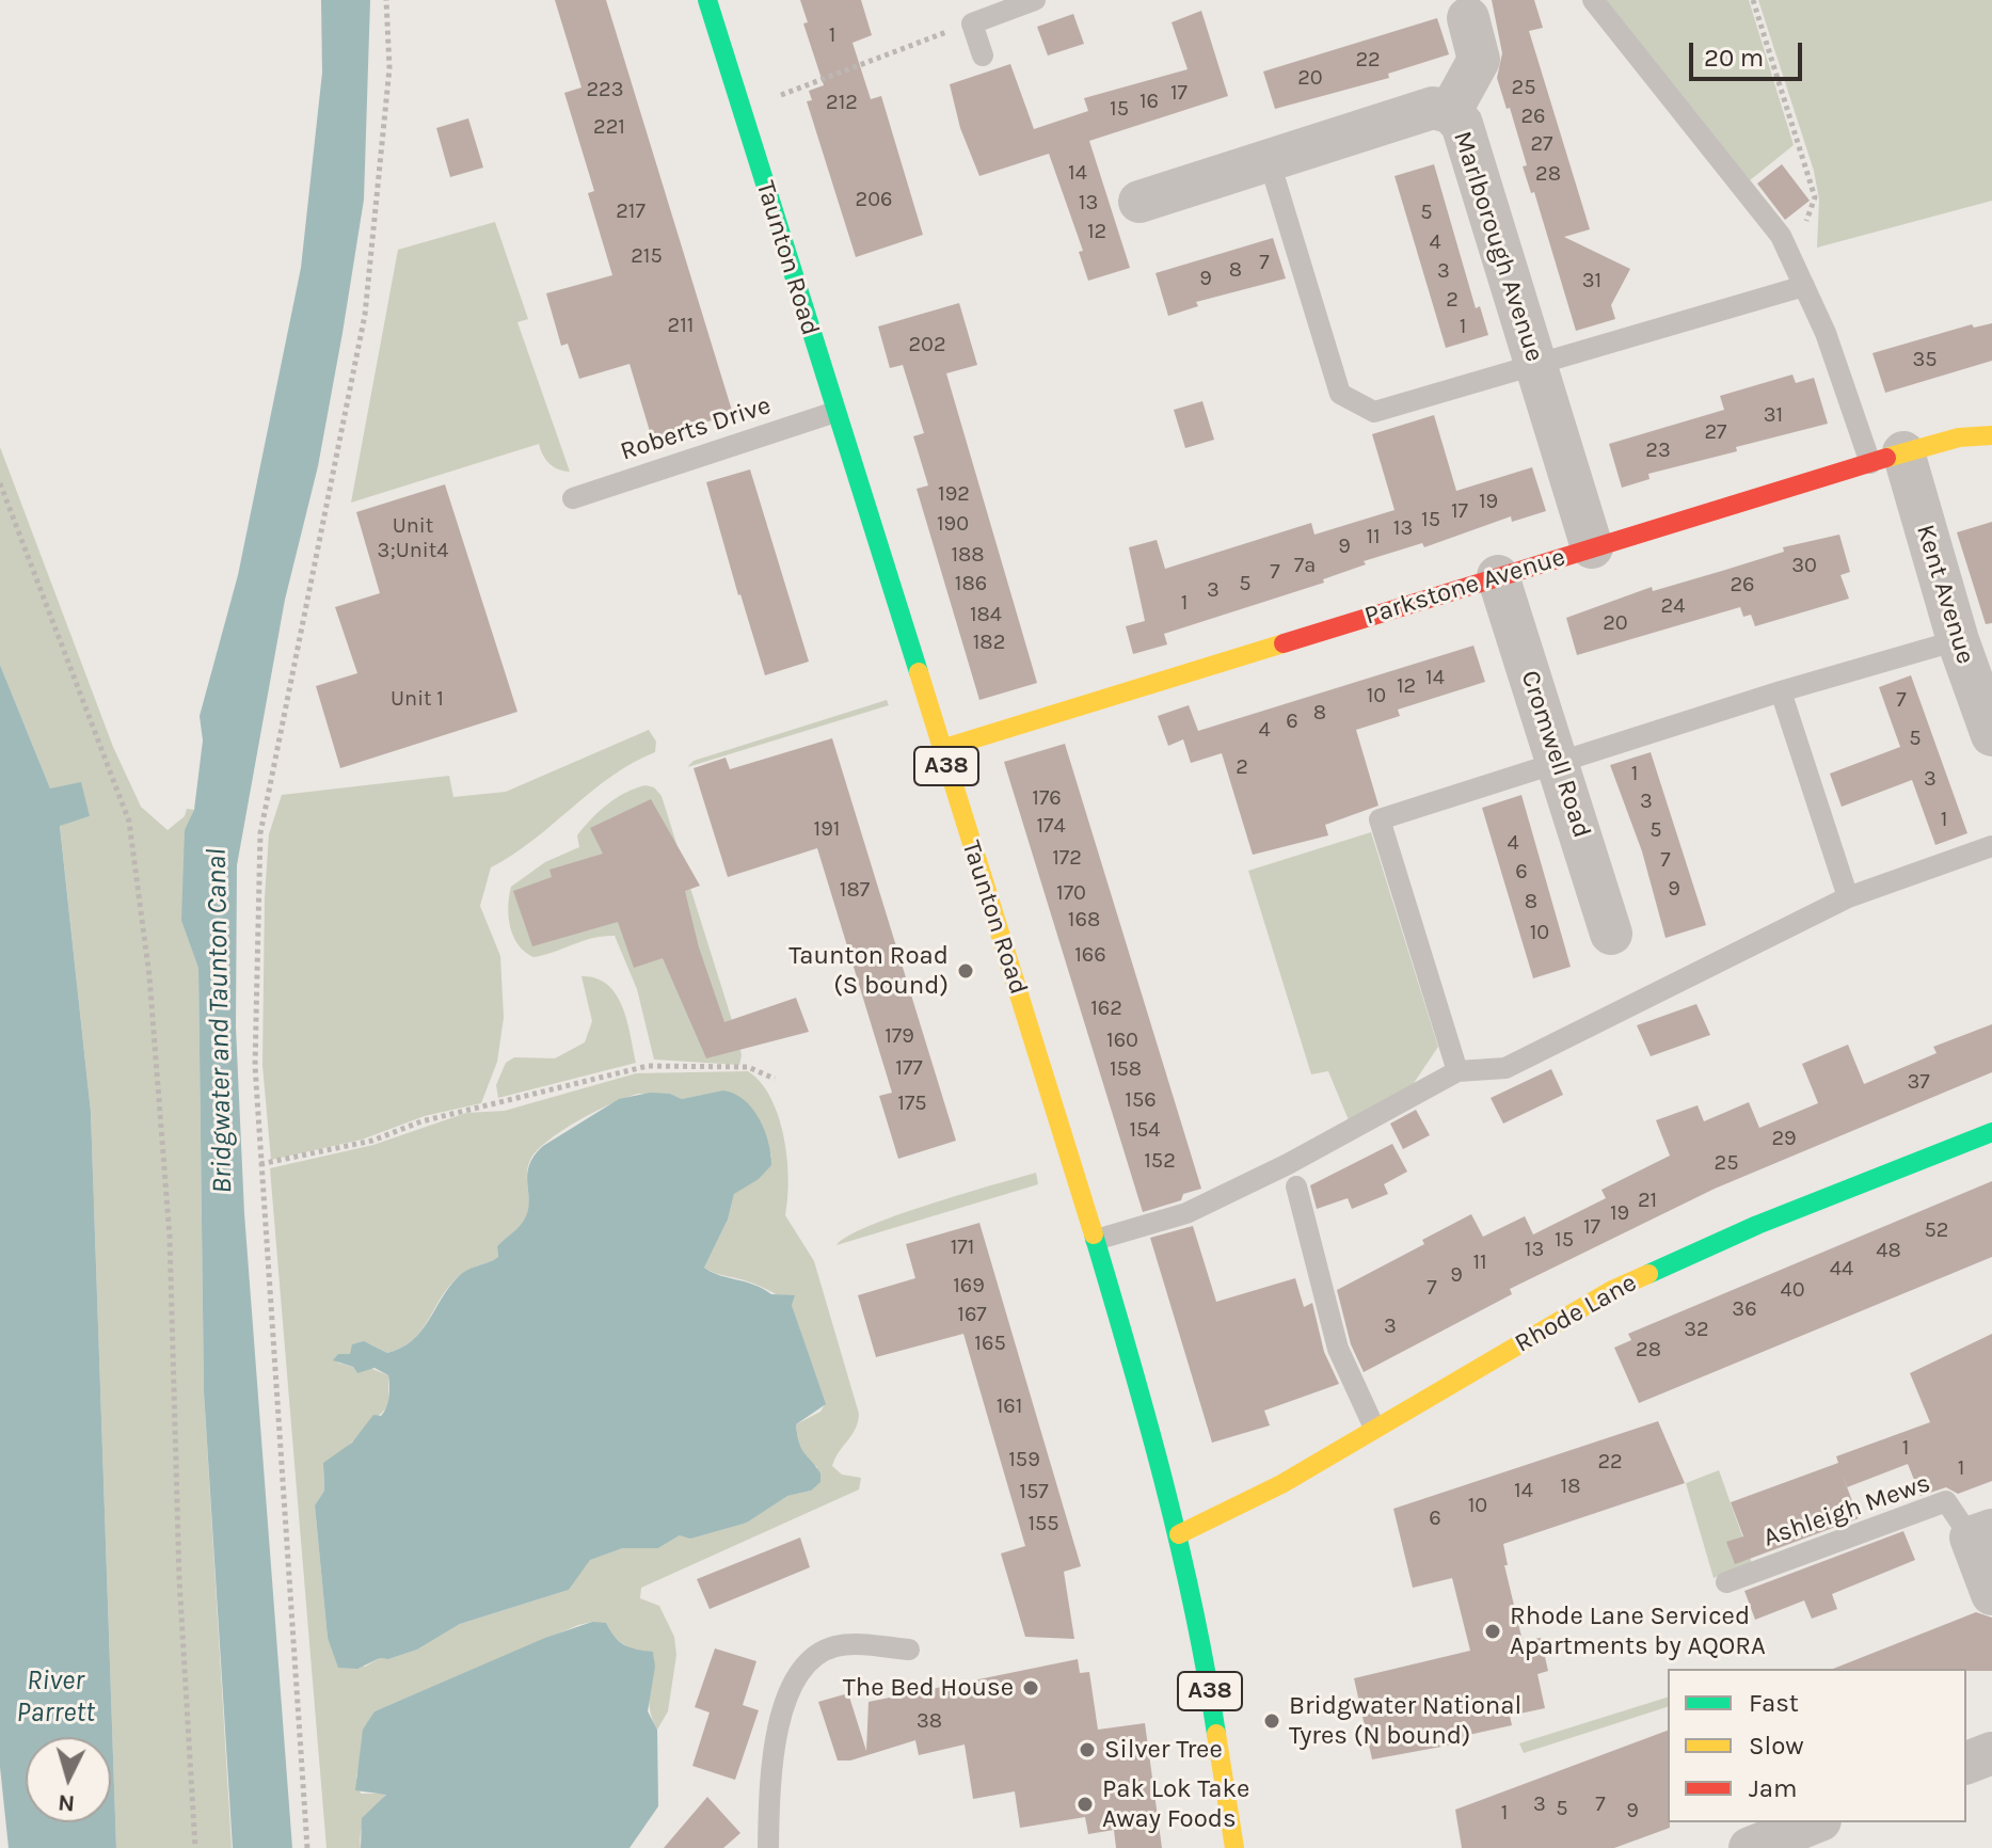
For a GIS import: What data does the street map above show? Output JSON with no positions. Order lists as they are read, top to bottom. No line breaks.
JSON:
{"streets":{"street":["Marlborough Avenue","Taunton Road","Parkstone Avenue","Kent Avenue","Cromwell Road","A38","Rhode Lane"],"lane":["Roberts Drive","Ashleigh Mews"]},"crossings":[["Marlborough Avenue","Parkstone Avenue"],["Taunton Road","Roberts Drive"],["Taunton Road","Parkstone Avenue"],["Taunton Road","Rhode Lane"],["Parkstone Avenue","Kent Avenue"],["Parkstone Avenue","Cromwell Road"]],"water":["Bridgwater and Taunton Canal","River Parrett"],"places":["Taunton Road (S bound)","Rhode Lane Serviced Apartments by AQORA","The Bed House","Bridgwater National Tyres (N bound)","Silver Tree","Pak Lok Take Away Foods"],"house_numbers":["1","22","20","25","223","17","16","212","15","26","221","27","14","28","206","13","217","5","12","4","215","7","8","3","9","31","2","211","1","202","35","31","27","23","192","19","17","15","190","Unit 3;Unit4","13","11","9","188","7a","30","7","186","5","26","3","1","24","184","20","182","14","12","10","Unit 1","7","8","6","4","5","2","1","3","176","3","1","174","191","5","4","172","7","6","9","187","170","8","168","10","166","162","179","160","177","158","37","156","175","154","29","152","25","21","19","17","52","15","171","13","48","11","44","9","169","7","40","36","167","3","32","165","28","161","1","159","22","1","18","14","157","10","6","155","38","3","7","5","9","1"],"legend":["Fast","Slow","Jam"],"scale_bar":"20 m","north":"bottom"}
